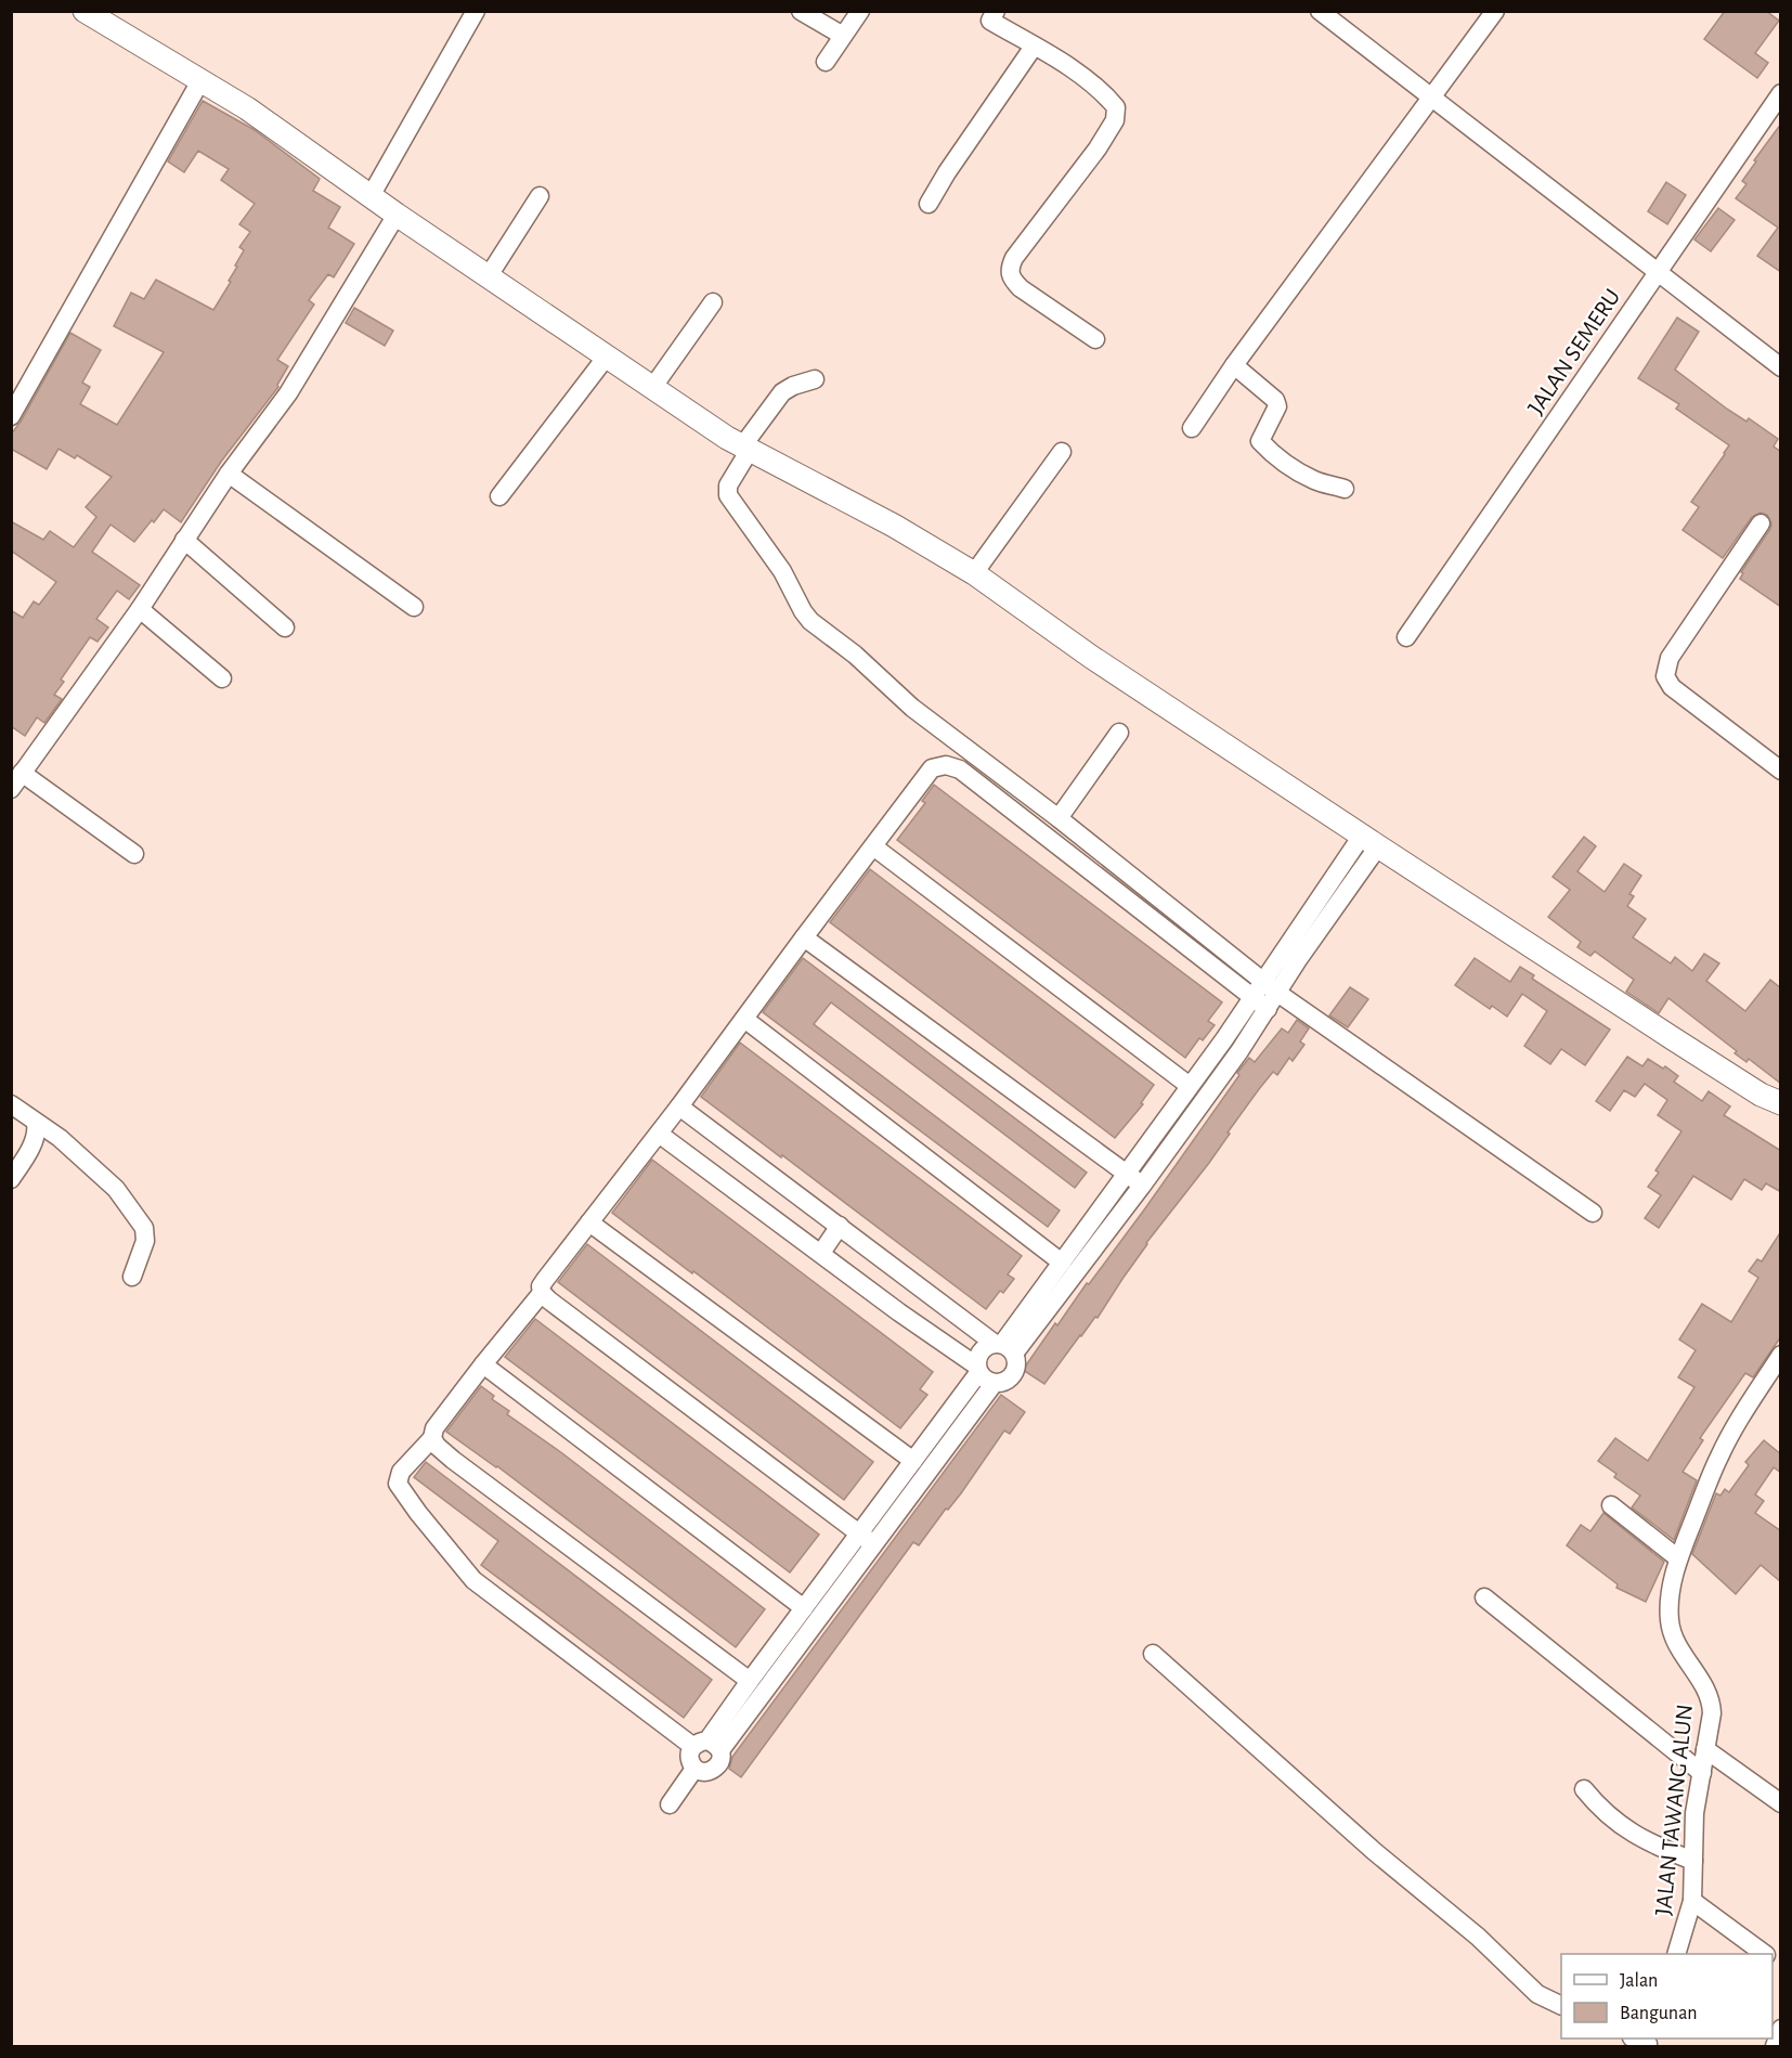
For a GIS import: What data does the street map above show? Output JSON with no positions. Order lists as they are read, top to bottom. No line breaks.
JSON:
{"streets":{"street":["JALAN SEMERU","JALAN TAWANG ALUN"]},"legend":["Jalan","Bangunan"]}
